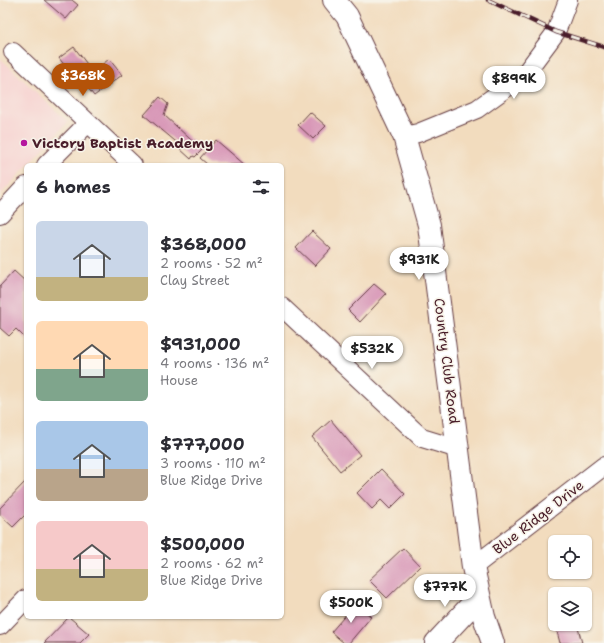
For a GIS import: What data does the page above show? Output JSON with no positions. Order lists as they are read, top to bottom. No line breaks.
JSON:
{"streets":{"street":["Country Club Road","Blue Ridge Drive"]},"crossings":[["Country Club Road","Blue Ridge Drive"]],"places":["Victory Baptist Academy"],"page":{"price":["$368K","$899K","$931K","$532K","$777K","$500K"],"heading":"6 homes","list":[{"name":"$368,000","note":"2 rooms · 52 m² · Clay Street"},{"name":"$931,000","note":"4 rooms · 136 m² · House"},{"name":"$777,000","note":"3 rooms · 110 m² · Blue Ridge Drive"},{"name":"$500,000","note":"2 rooms · 62 m² · Blue Ridge Drive"}]}}
